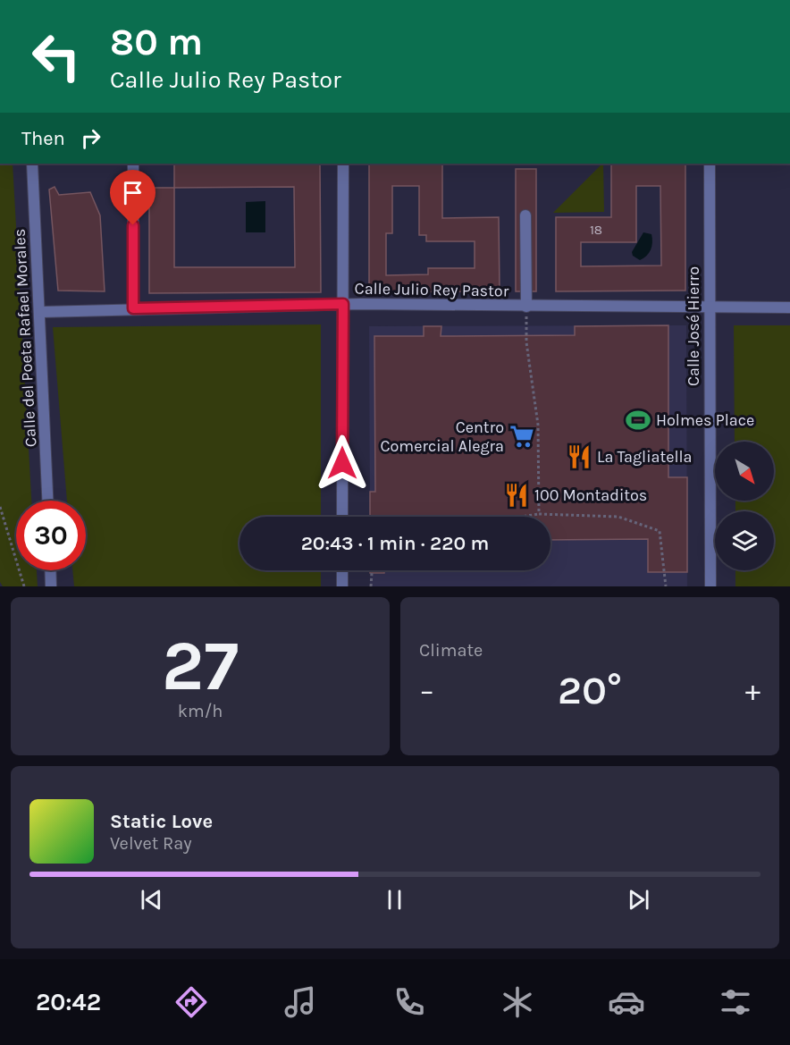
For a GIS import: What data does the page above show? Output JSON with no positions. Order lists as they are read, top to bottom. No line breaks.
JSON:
{"streets":{"street":["Calle Julio Rey Pastor","Calle José Hierro","Calle del Poeta Rafael Morales"]},"crossings":[["Calle Julio Rey Pastor","Calle José Hierro"],["Calle Julio Rey Pastor","Calle del Poeta Rafael Morales"]],"places":{"sports":["Holmes Place"],"supermarket":["Centro Comercial Alegra"],"restaurant":["La Tagliatella","100 Montaditos"]},"house_numbers":["18"],"north":"bottom right","page":{"turn":["80 m","Calle Julio Rey Pastor"],"then":"Then","limit":"30","trip":"20:43 · 1 min · 220 m","tile":[["27","km/h"],"Climate"],"heat":["−","20°","+"],"song":["Static Love","Velvet Ray"],"tabs":"20:42"}}
